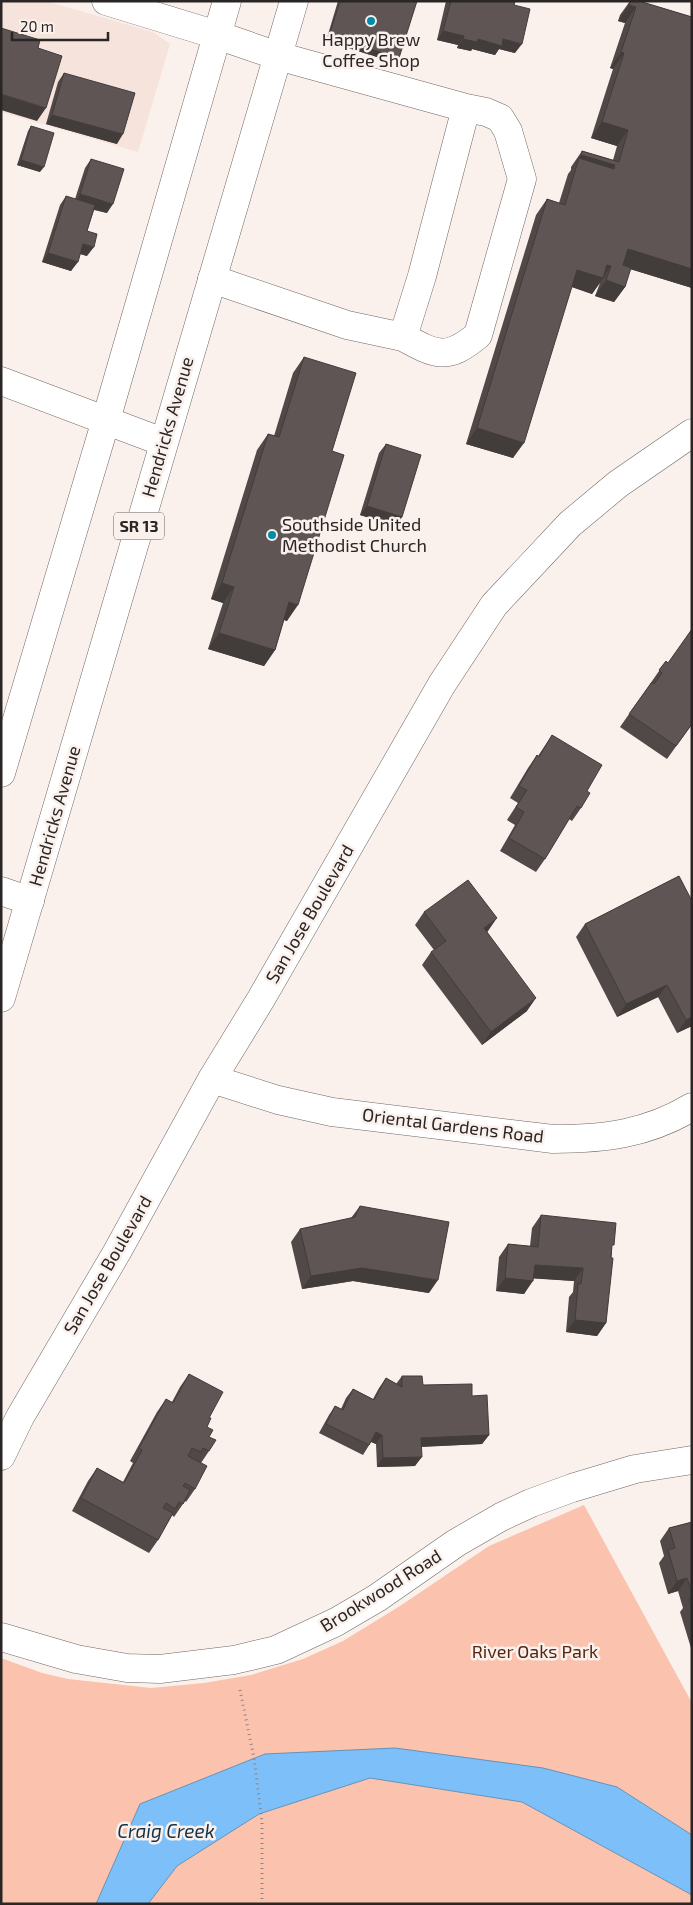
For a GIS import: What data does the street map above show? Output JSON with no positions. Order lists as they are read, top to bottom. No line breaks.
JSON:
{"streets":{"street":["Hendricks Avenue","SR 13","San Jose Boulevard","Oriental Gardens Road","Brookwood Road"]},"crossings":[["San Jose Boulevard","Oriental Gardens Road"]],"water":["Craig Creek"],"parks":["River Oaks Park"],"places":["Happy Brew Coffee Shop","Southside United Methodist Church"],"scale_bar":"20 m"}
